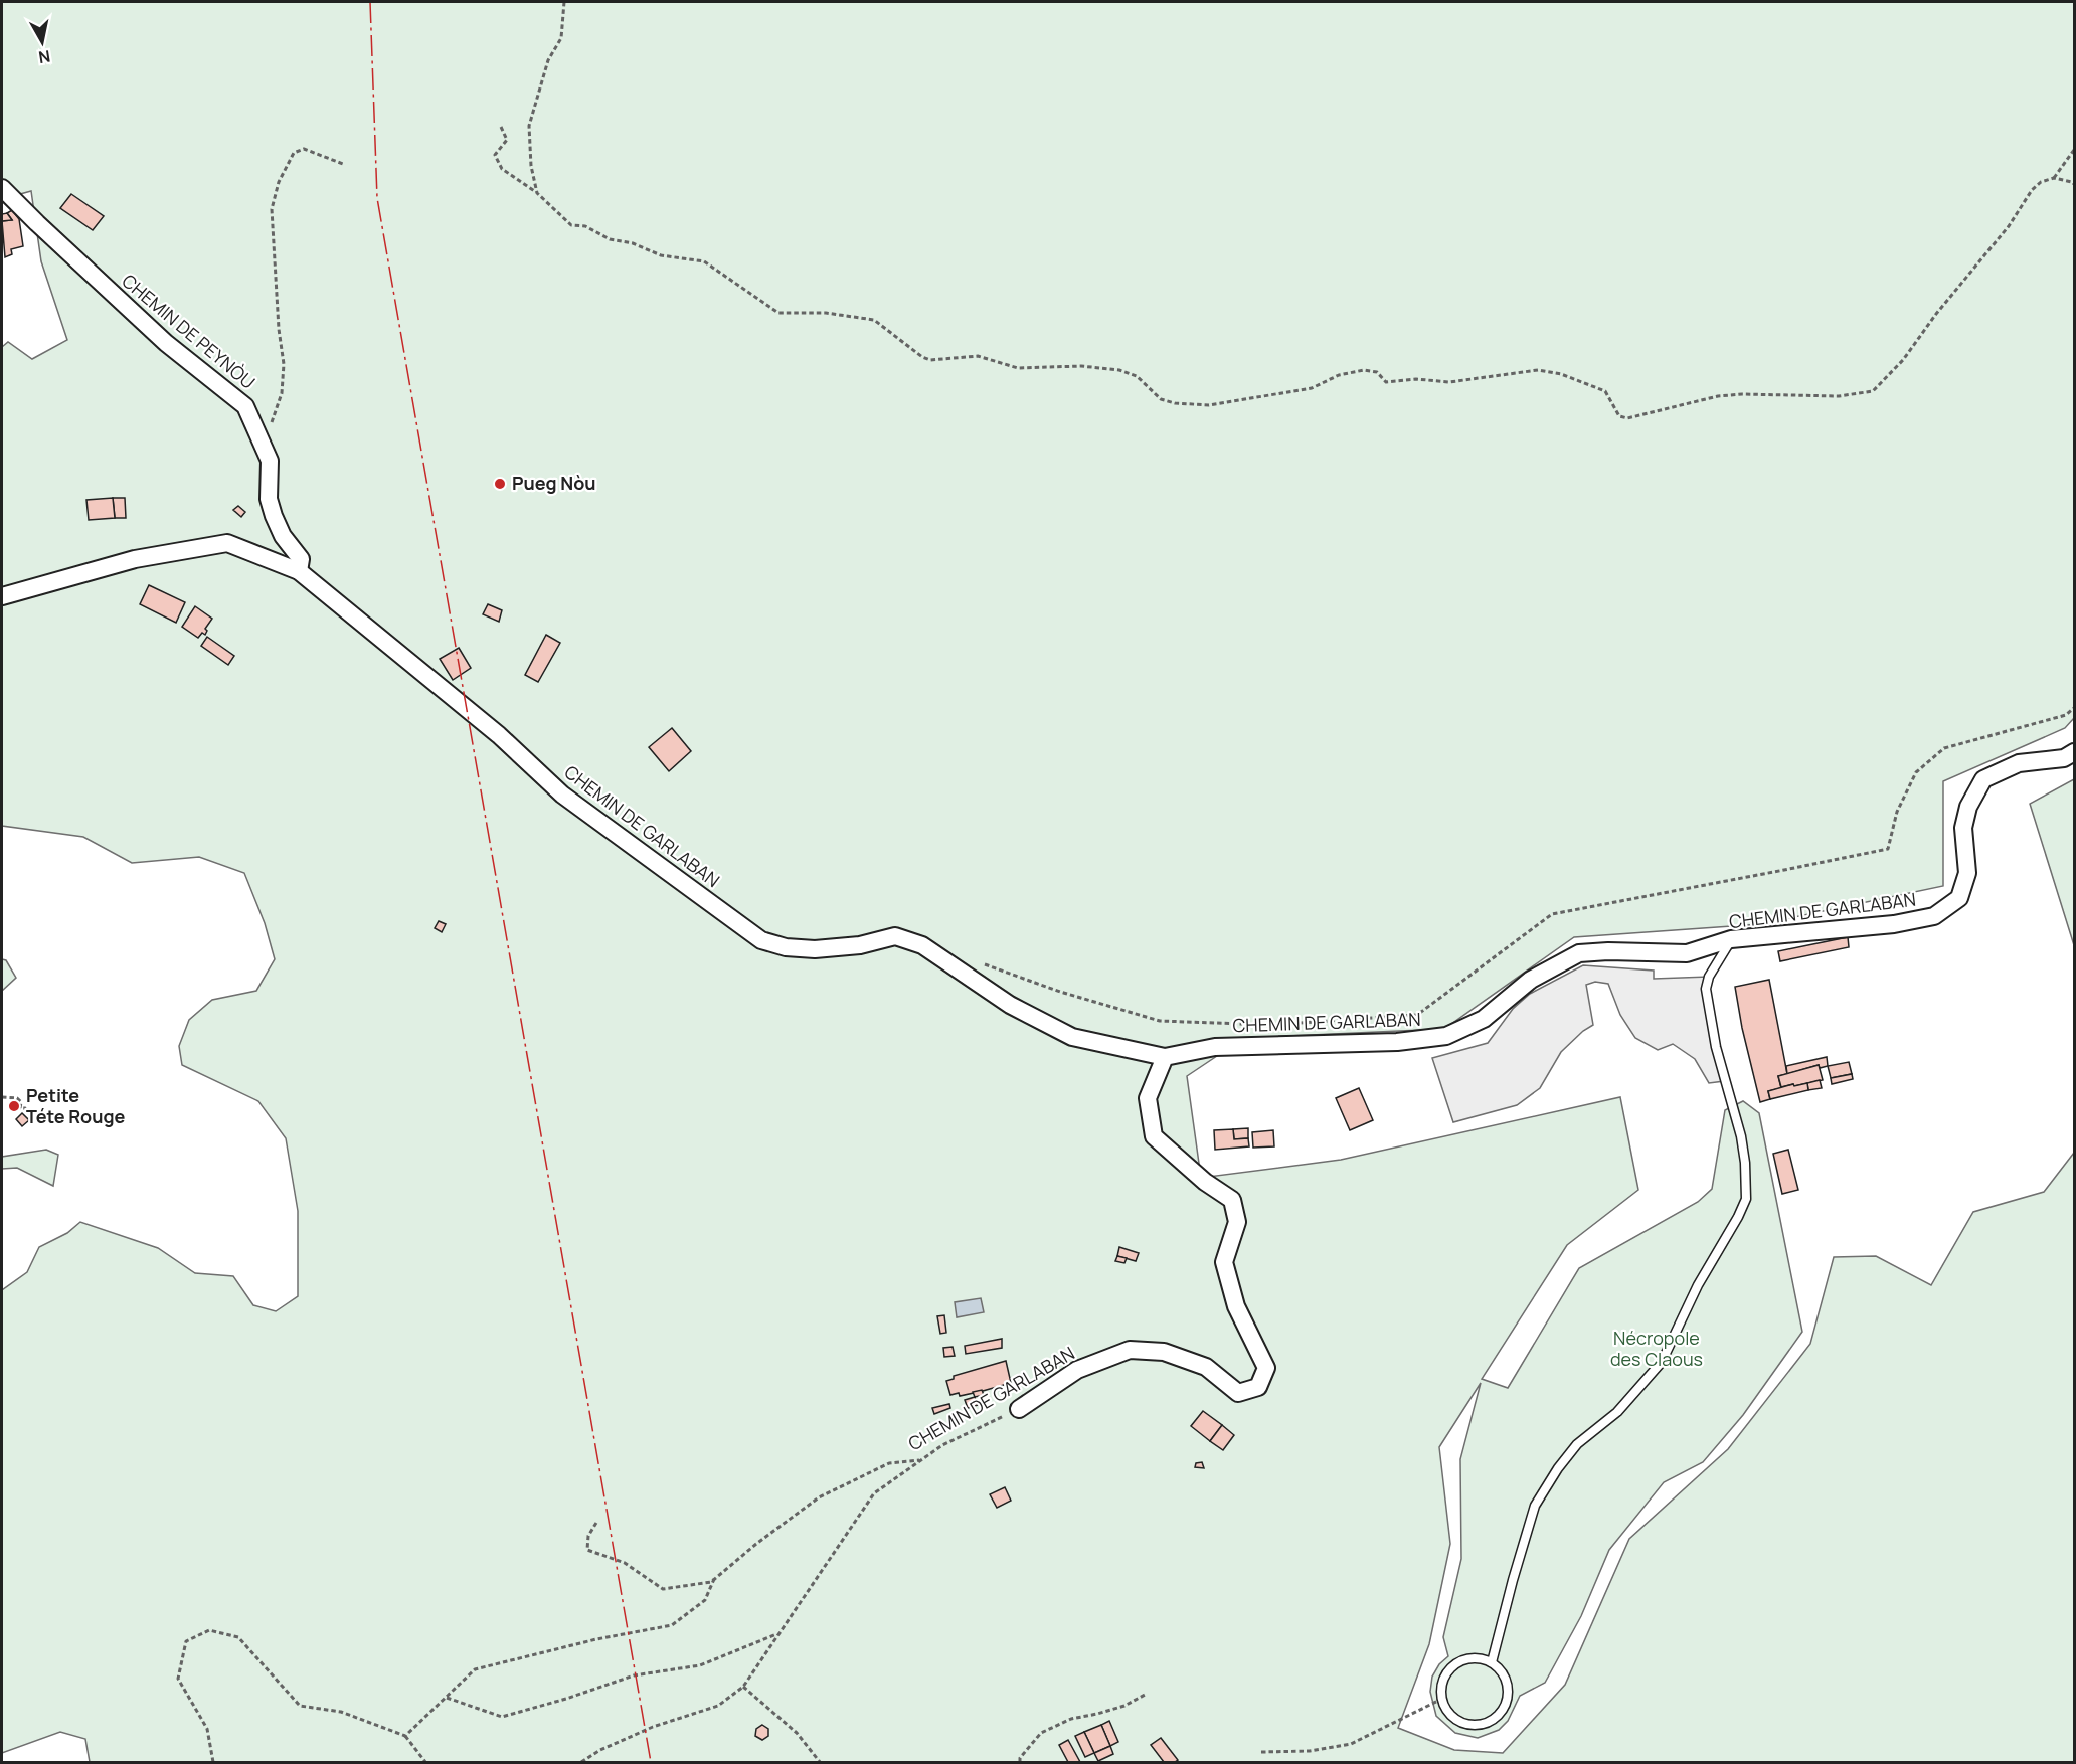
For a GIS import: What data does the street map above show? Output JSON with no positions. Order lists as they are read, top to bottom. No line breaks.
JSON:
{"streets":{"street":["CHEMIN DE PEYNÒU","CHEMIN DE GARLABAN"]},"crossings":[["CHEMIN DE PEYNÒU","CHEMIN DE GARLABAN"]],"parks":["Nécropole des Claous"],"places":["Pueg Nòu","Petite Téte Rouge"],"north":"bottom"}
